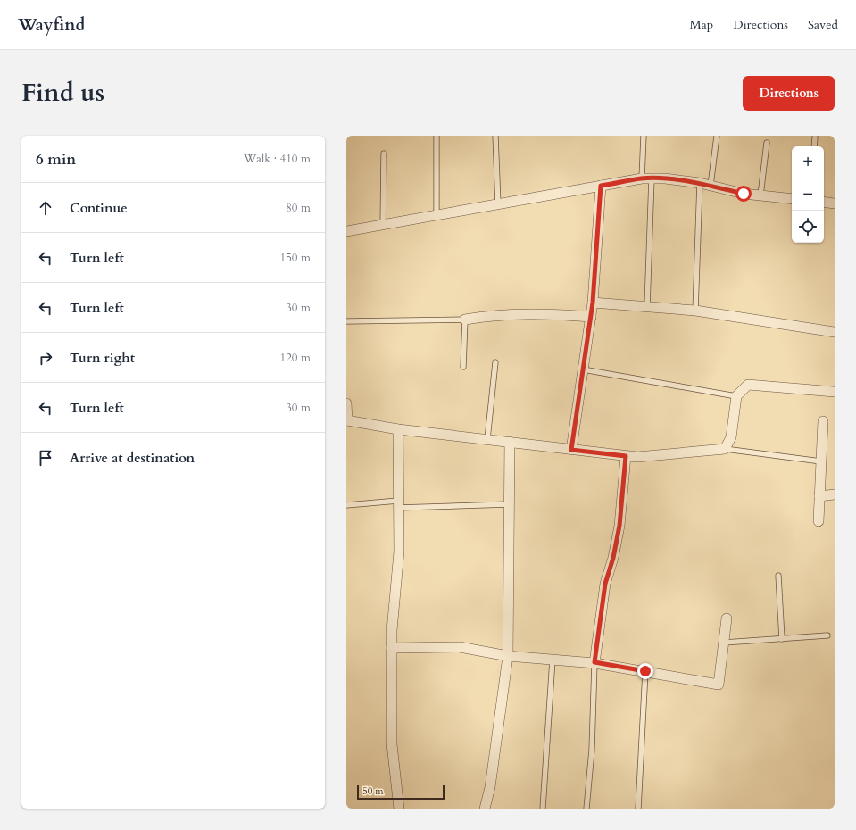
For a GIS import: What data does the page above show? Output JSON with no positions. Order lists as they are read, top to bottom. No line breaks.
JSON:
{"scale_bar":"50 m","page":{"header":"Wayfind","nav":["Map","Directions","Saved"],"title":"Find us","buttons":"Directions","heading":["6 min","Walk · 410 m"],"map_buttons":["+","−"],"list":[["Continue","80 m"],["Turn left","150 m"],["Turn left","30 m"],["Turn right","120 m"],["Turn left","30 m"],"Arrive at destination"],"scale":"50 m"}}
